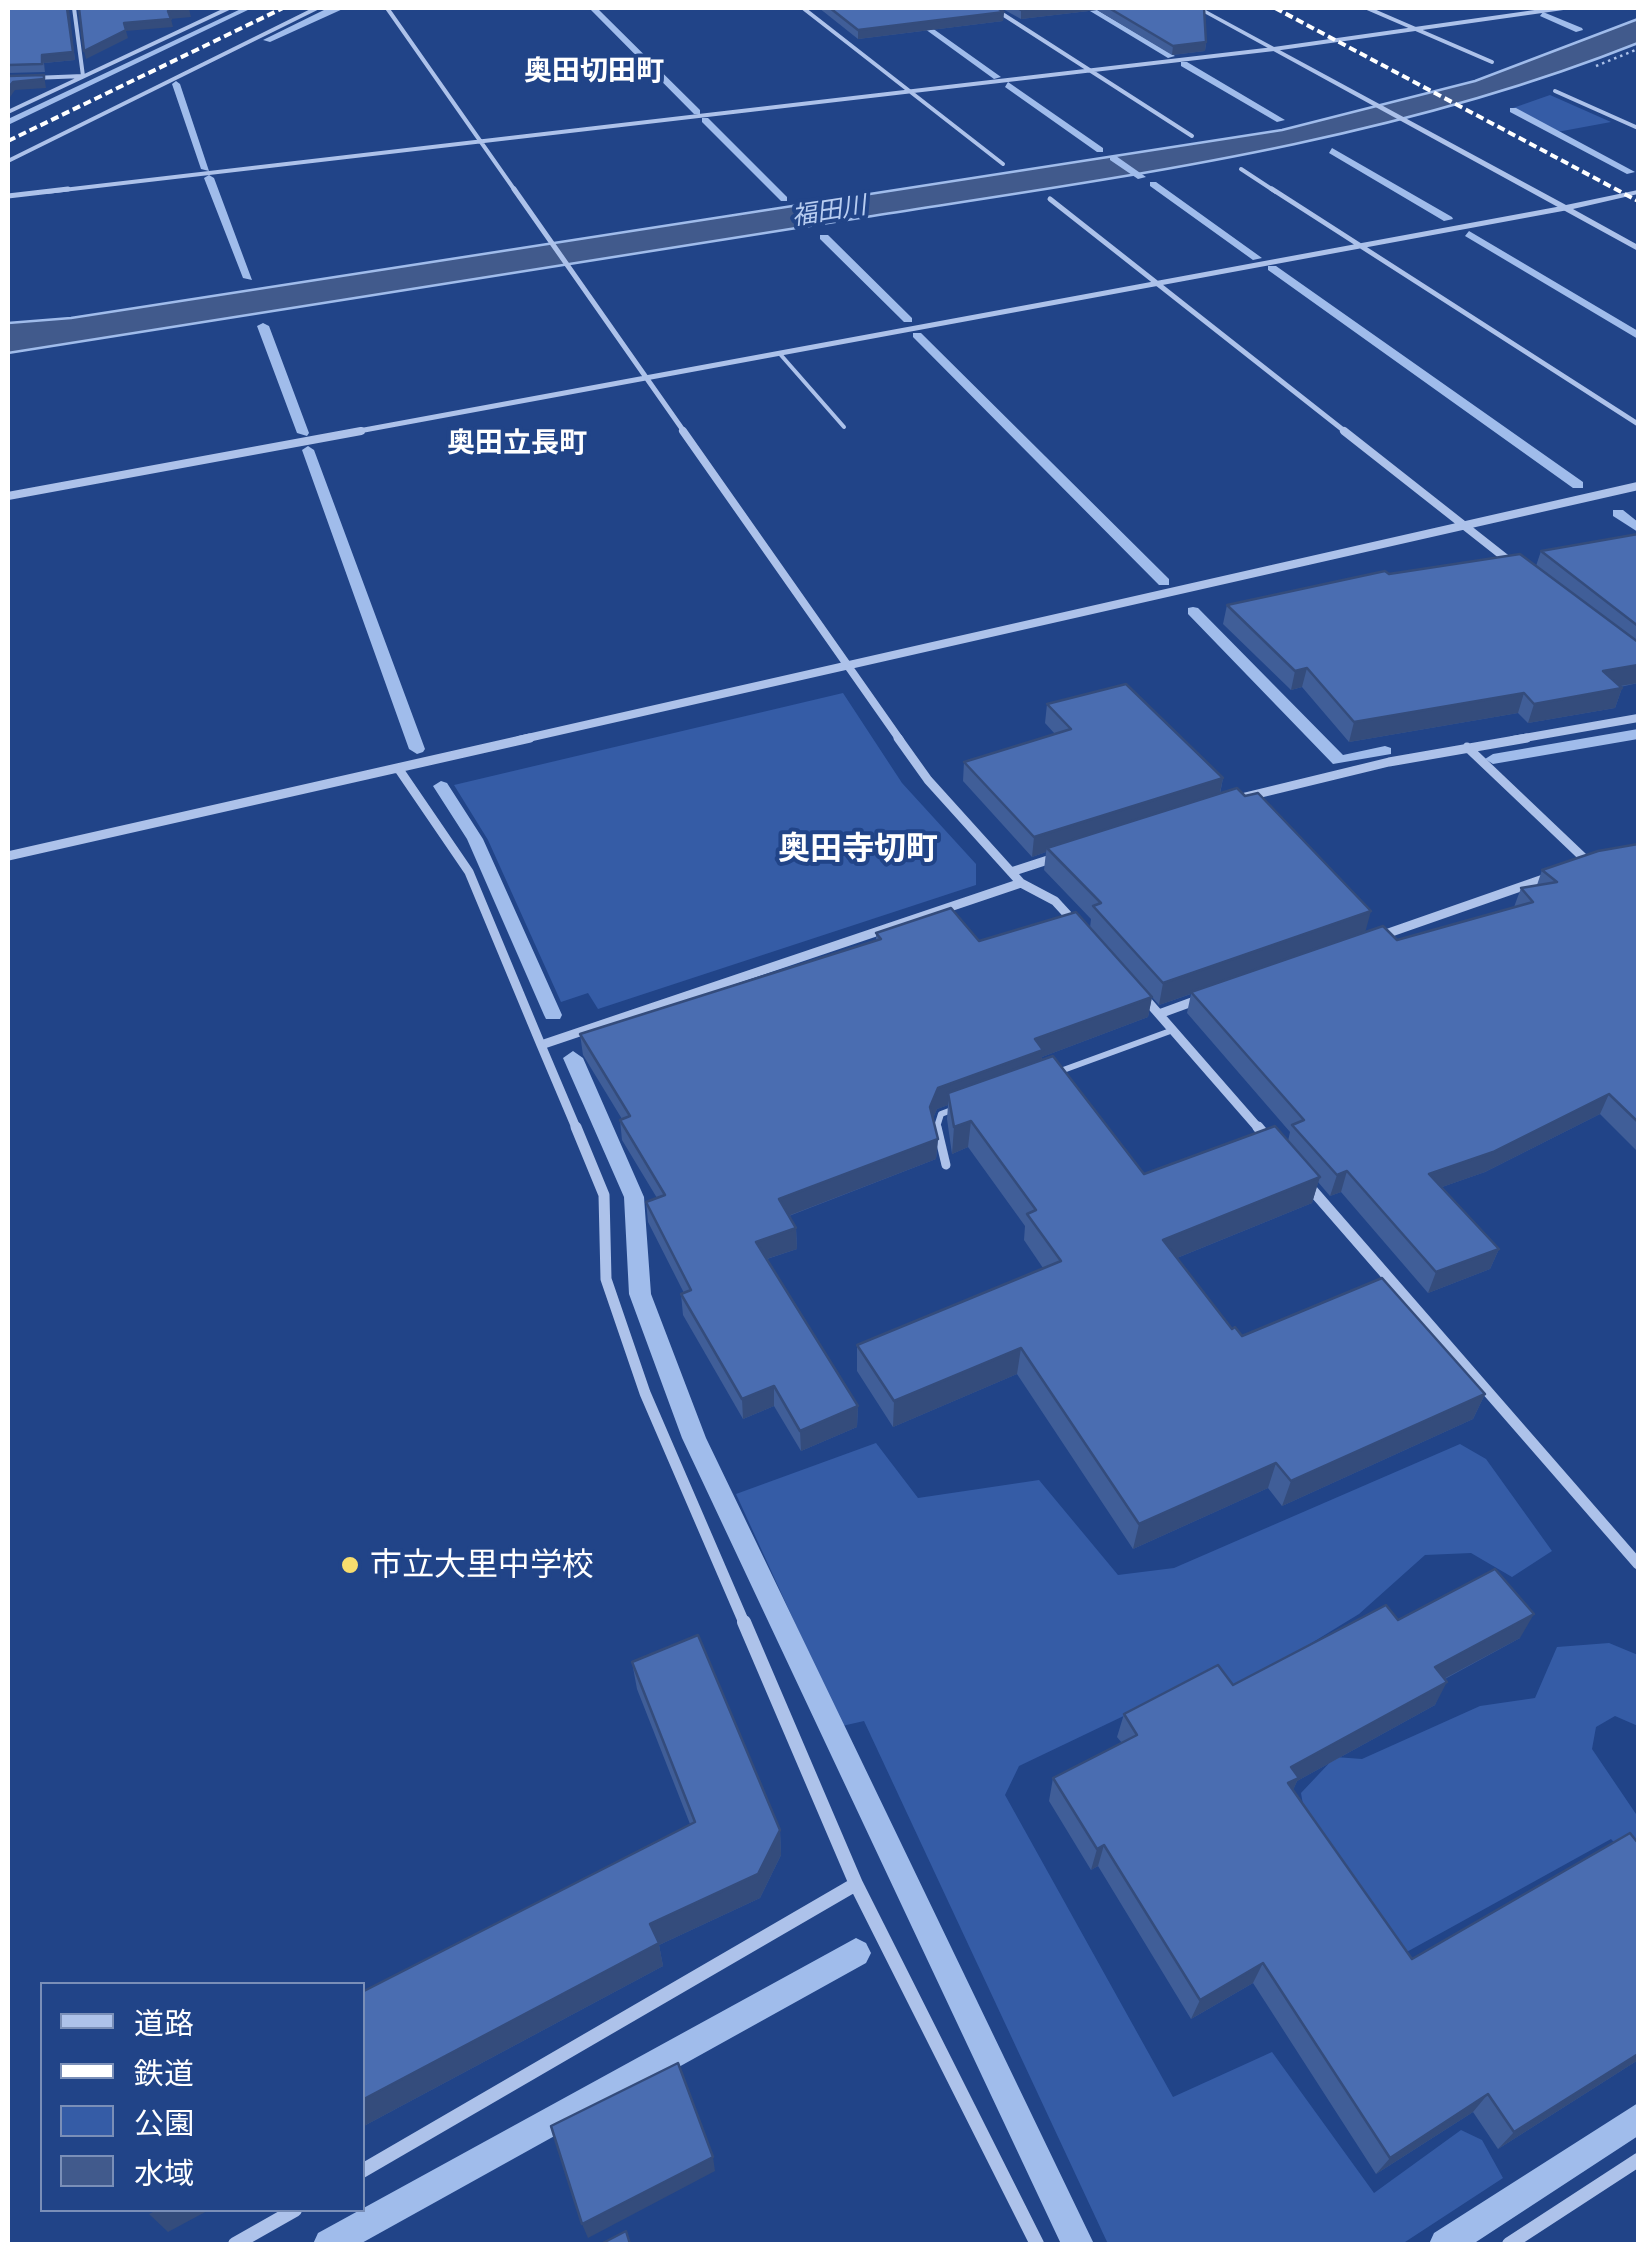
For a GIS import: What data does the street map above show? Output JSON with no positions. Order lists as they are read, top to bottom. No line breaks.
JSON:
{"districts":["奥田切田町","奥田立長町","奥田寺切町"],"water":["福田川"],"places":["市立大里中学校"],"legend":["道路","鉄道","公園","水域"]}
